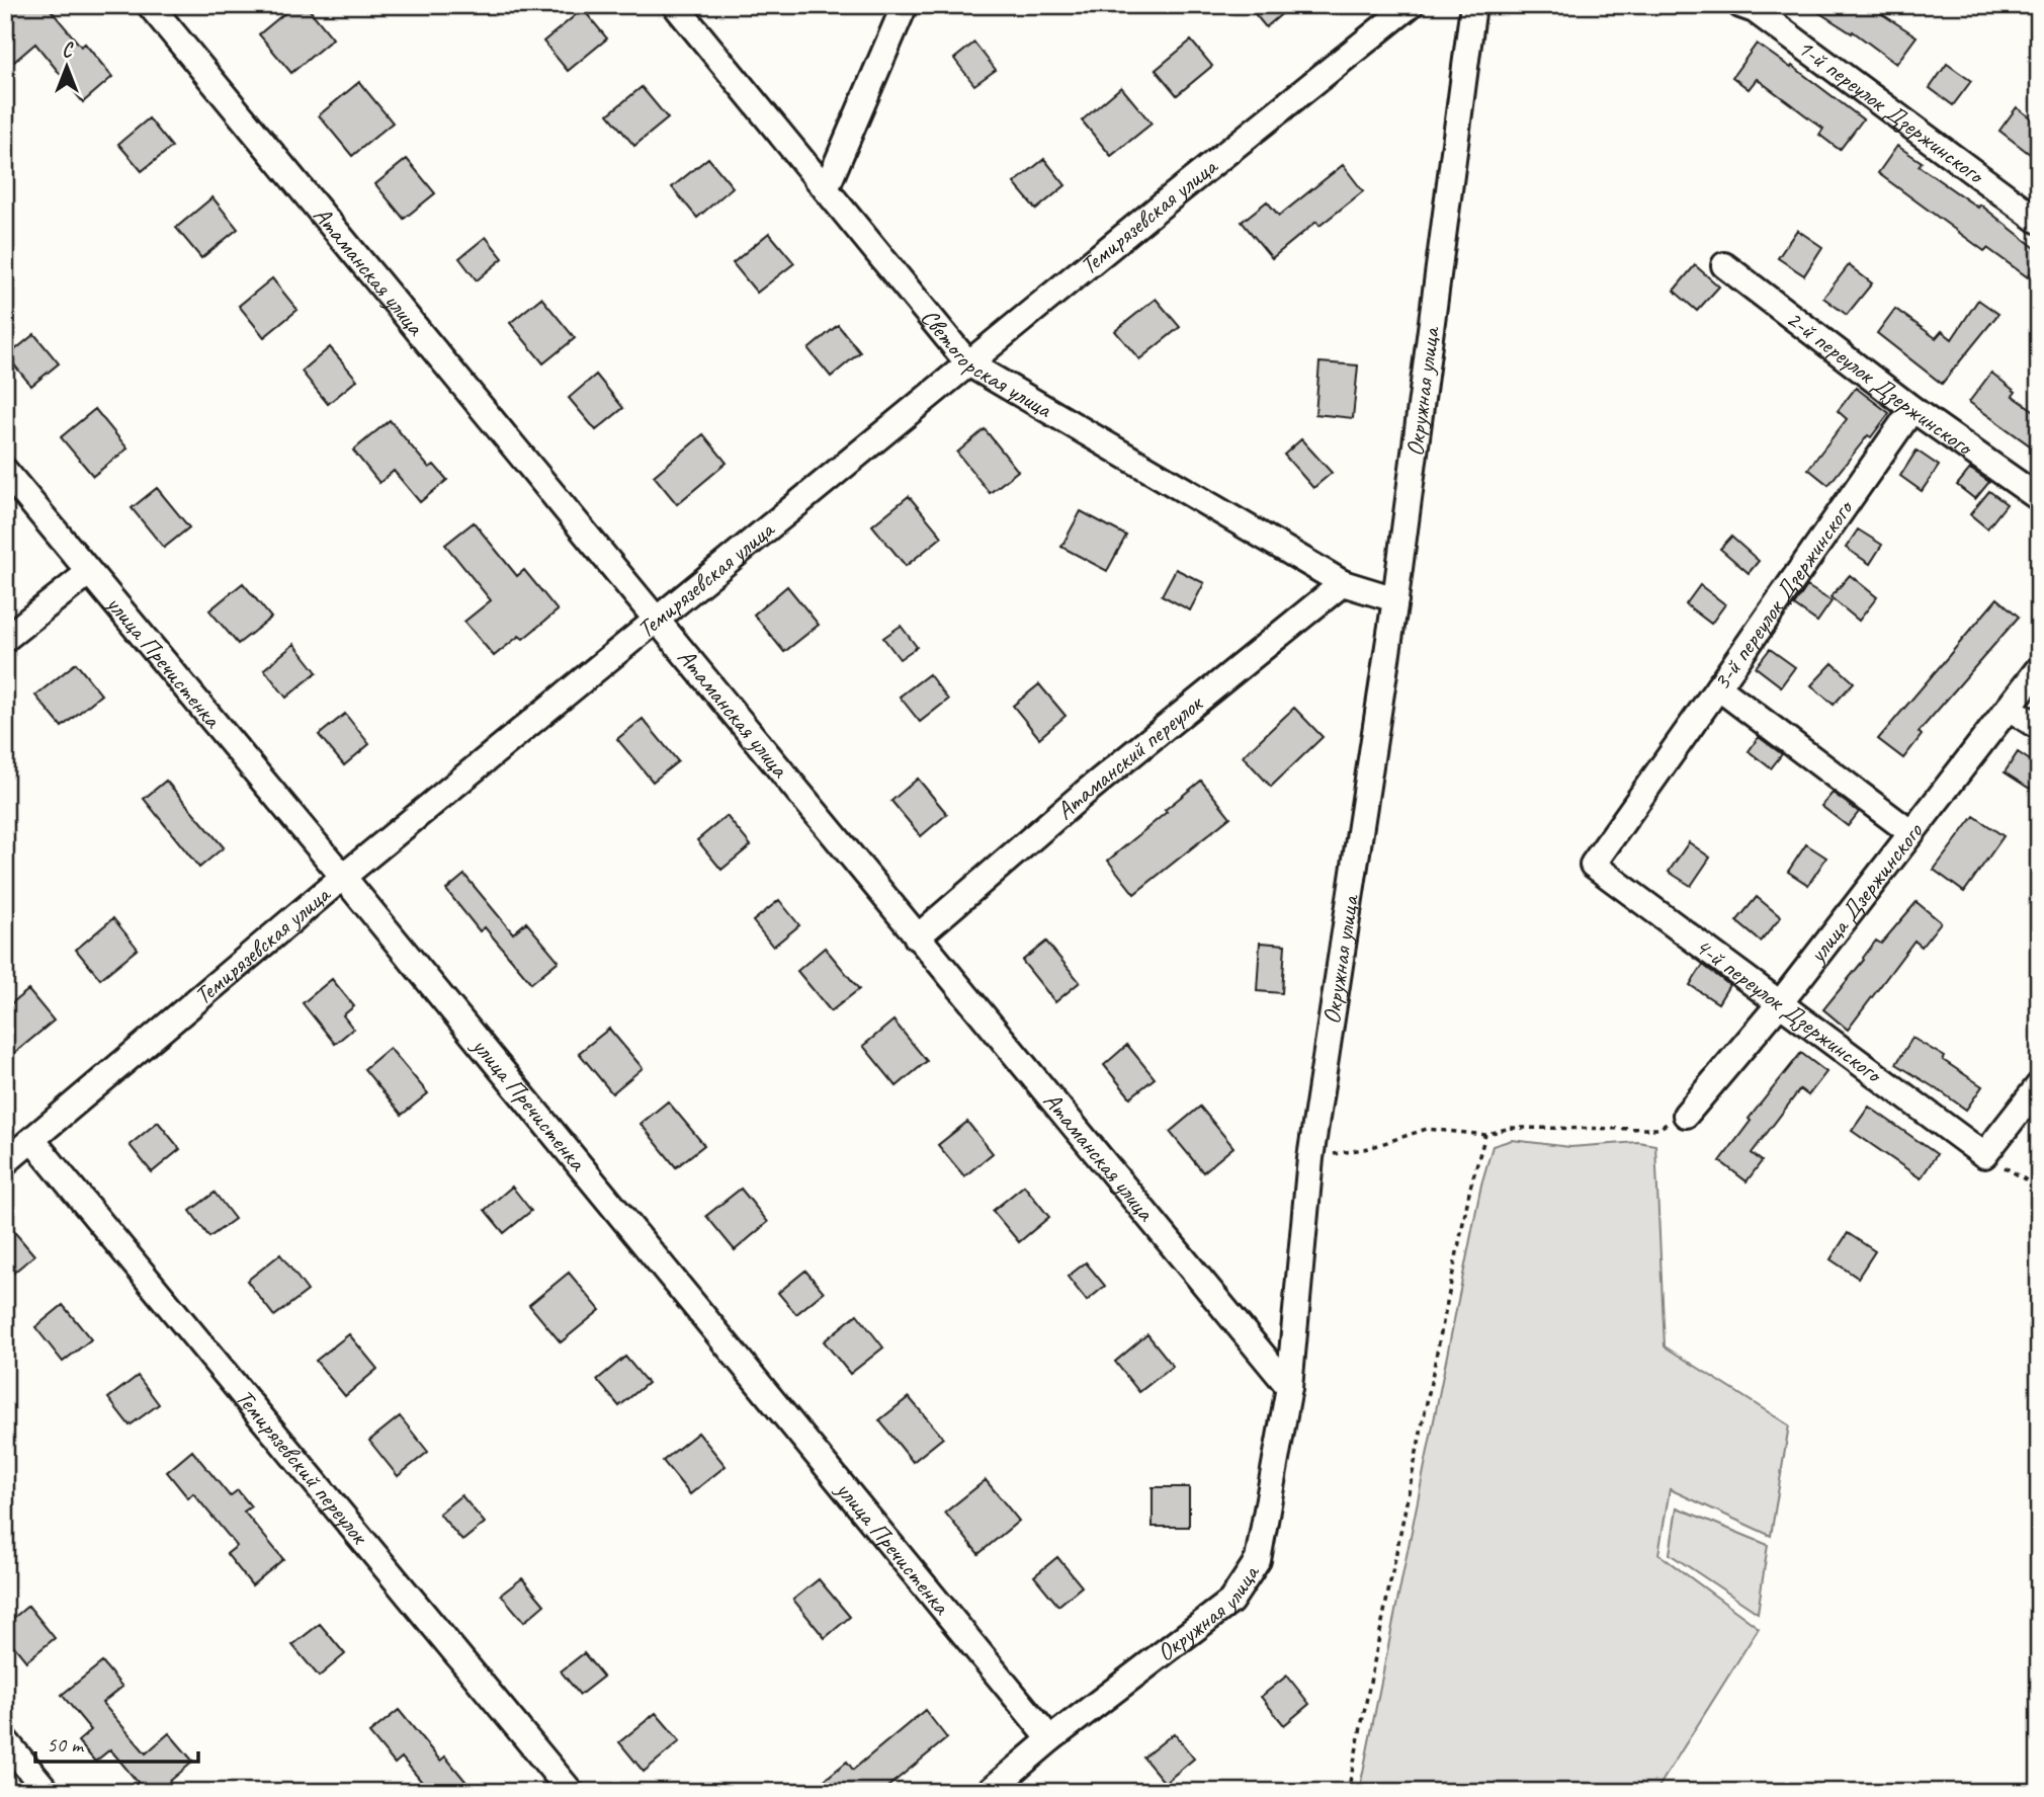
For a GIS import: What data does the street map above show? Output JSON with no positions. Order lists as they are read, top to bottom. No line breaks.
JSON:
{"streets":{"street":["1-й переулок Дзержинского","Темирязевская улица","Атаманская улица","Светогорская улица","2-й переулок Дзержинского","Окружная улица","3-й переулок Дзержинского","улица Пречистенка","Атаманский переулок","улица Дзержинского","4-й переулок Дзержинского","Темирязевский переулок"]},"crossings":[["Темирязевская улица","Атаманская улица"],["Темирязевская улица","Светогорская улица"],["Темирязевская улица","улица Пречистенка"],["Темирязевская улица","Темирязевский переулок"],["Атаманская улица","Окружная улица"],["Атаманская улица","Атаманский переулок"],["Светогорская улица","Окружная улица"],["Светогорская улица","Атаманский переулок"],["2-й переулок Дзержинского","3-й переулок Дзержинского"],["Окружная улица","улица Пречистенка"],["3-й переулок Дзержинского","улица Дзержинского"],["3-й переулок Дзержинского","4-й переулок Дзержинского"],["улица Дзержинского","4-й переулок Дзержинского"]],"scale_bar":"50 m","north":"top"}
